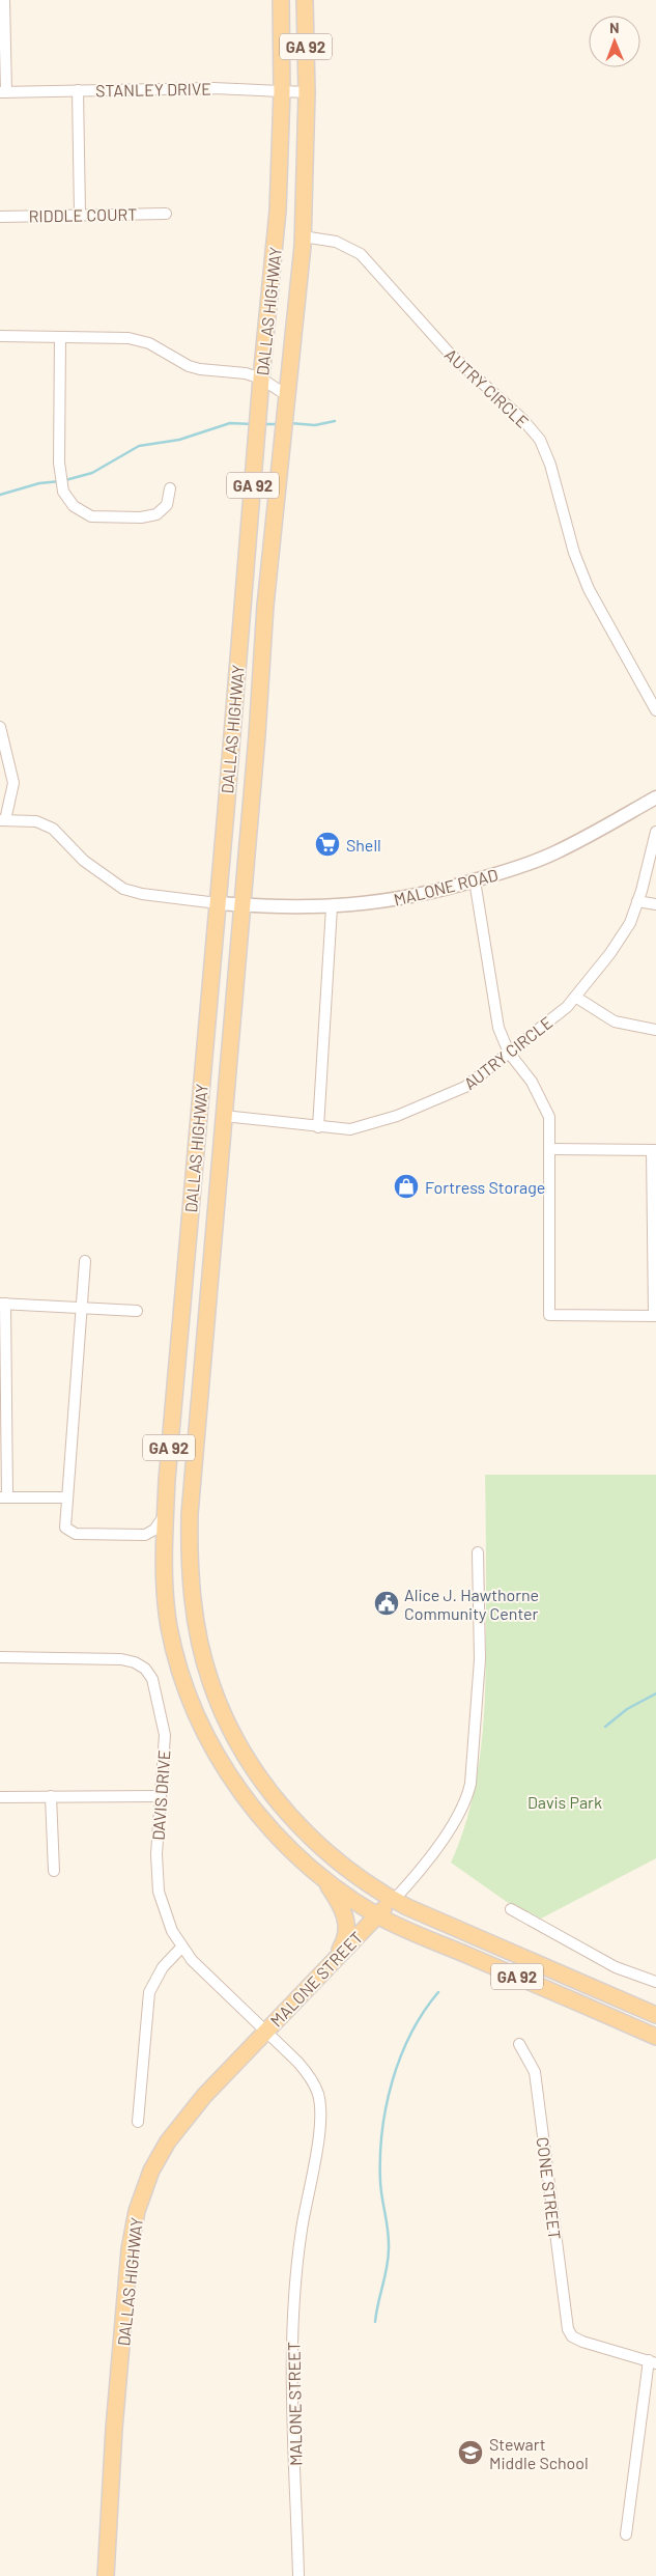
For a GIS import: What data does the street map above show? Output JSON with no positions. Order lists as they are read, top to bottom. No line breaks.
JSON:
{"streets":{"main road":["GA 92","DALLAS HIGHWAY","MALONE STREET"],"street":["STANLEY DRIVE","RIDDLE COURT","AUTRY CIRCLE","MALONE ROAD","DAVIS DRIVE","CONE STREET"]},"crossings":[["STANLEY DRIVE","DALLAS HIGHWAY"],["DALLAS HIGHWAY","AUTRY CIRCLE"],["DALLAS HIGHWAY","MALONE ROAD"],["DALLAS HIGHWAY","DAVIS DRIVE"],["DALLAS HIGHWAY","MALONE STREET"],["DAVIS DRIVE","MALONE STREET"]],"parks":["Davis Park"],"places":{"supermarket":["Shell"],"shop":["Fortress Storage"],"public building":["Alice J. Hawthorne Community Center"],"school or university":["Stewart Middle School"]},"north":"top"}
